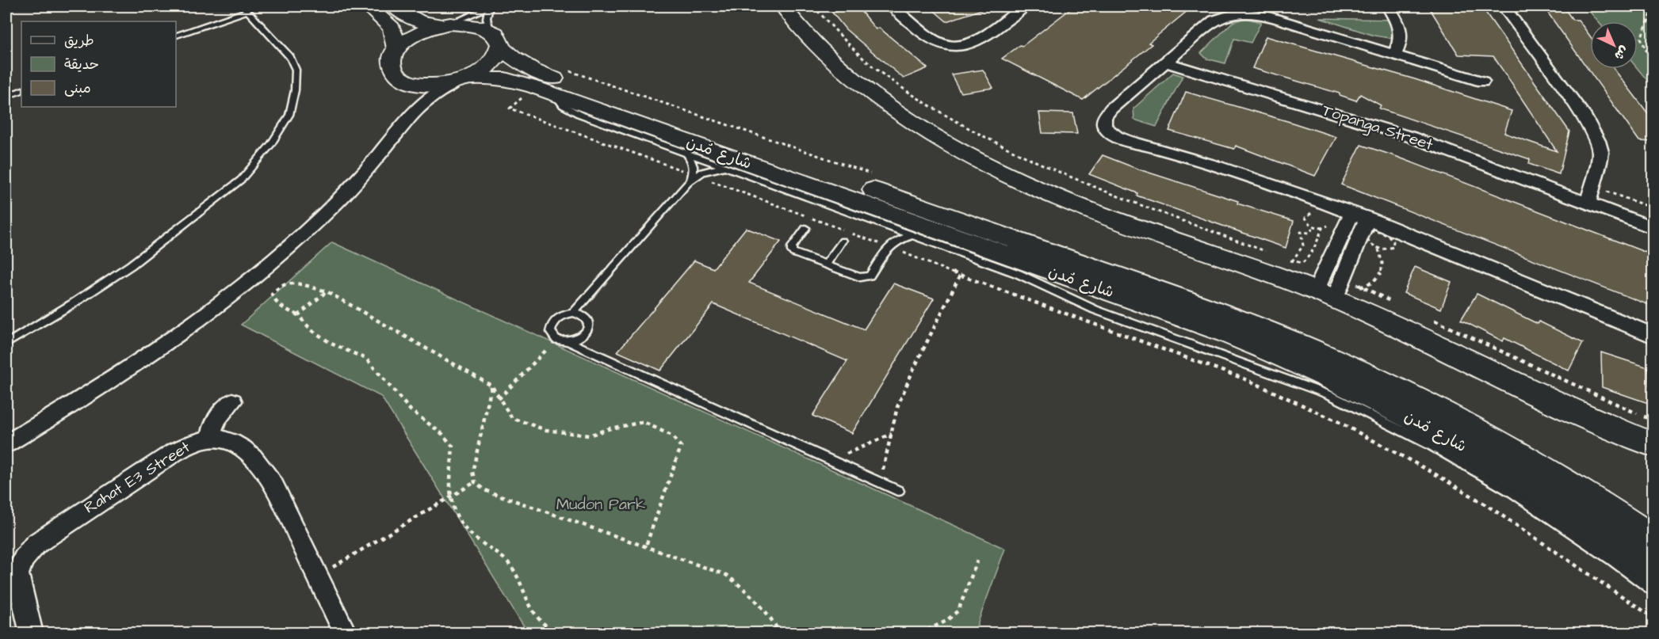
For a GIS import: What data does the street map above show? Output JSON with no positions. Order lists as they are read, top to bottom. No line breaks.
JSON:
{"streets":{"street":["Topanga Street","شارع مُدن","Rahat E3 Street"]},"parks":["Mudon Park"],"legend":["طريق","حديقة","مبنى"],"north":"bottom right"}
